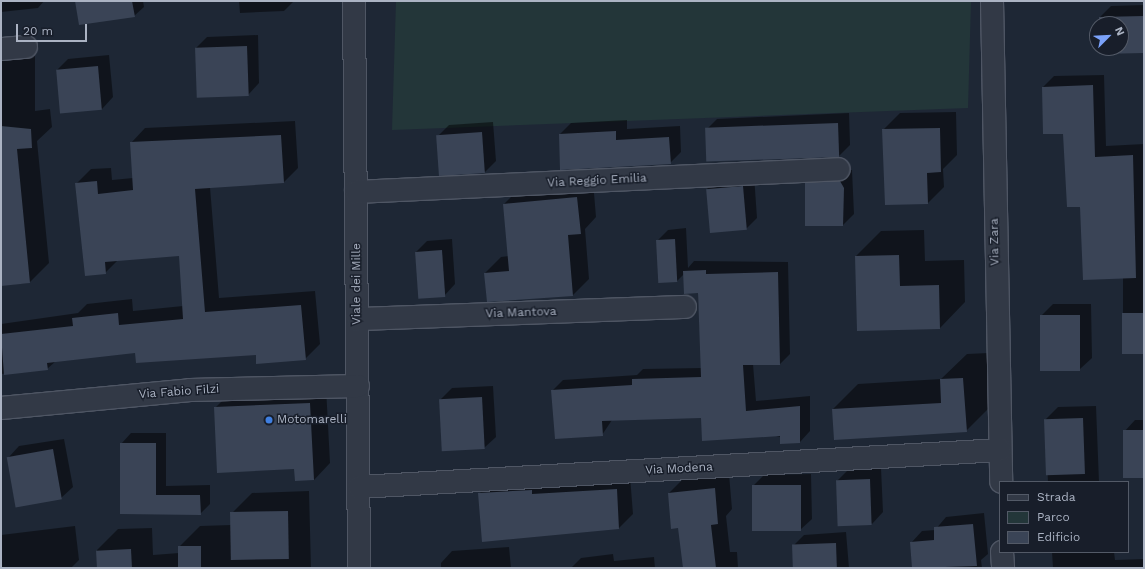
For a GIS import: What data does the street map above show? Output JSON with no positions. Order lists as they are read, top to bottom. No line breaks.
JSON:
{"streets":{"street":["Via Reggio Emilia","Via Zara","Viale dei Mille","Via Mantova","Via Fabio Filzi","Via Modena"]},"crossings":[["Via Reggio Emilia","Viale dei Mille"],["Via Zara","Via Modena"],["Viale dei Mille","Via Mantova"],["Viale dei Mille","Via Fabio Filzi"],["Viale dei Mille","Via Modena"]],"places":["Motomarelli"],"legend":["Strada","Parco","Edificio"],"scale_bar":"20 m","north":"top right"}
